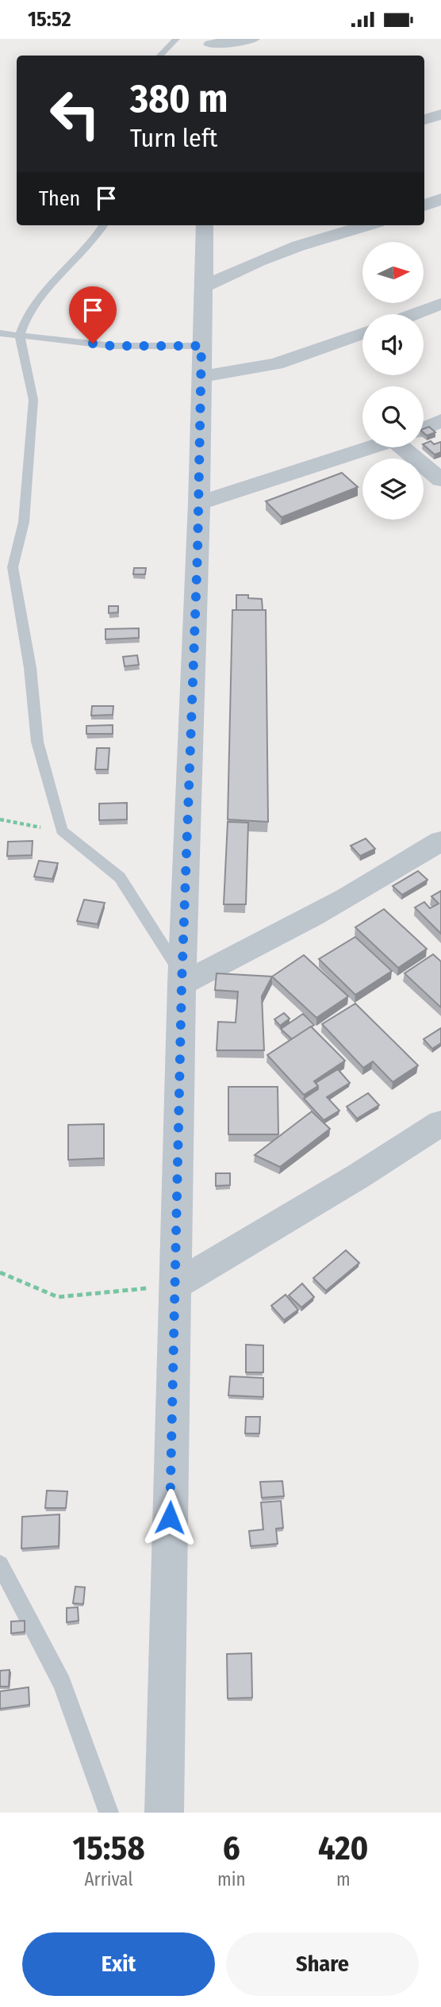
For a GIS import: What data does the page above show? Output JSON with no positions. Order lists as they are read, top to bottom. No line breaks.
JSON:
{"north":"right","page":{"status":"15:52","turn":["380 m","Turn left"],"then":"Then","eta":["15:58","Arrival","6","min","420","m"],"buttons":["Exit","Share"]}}
